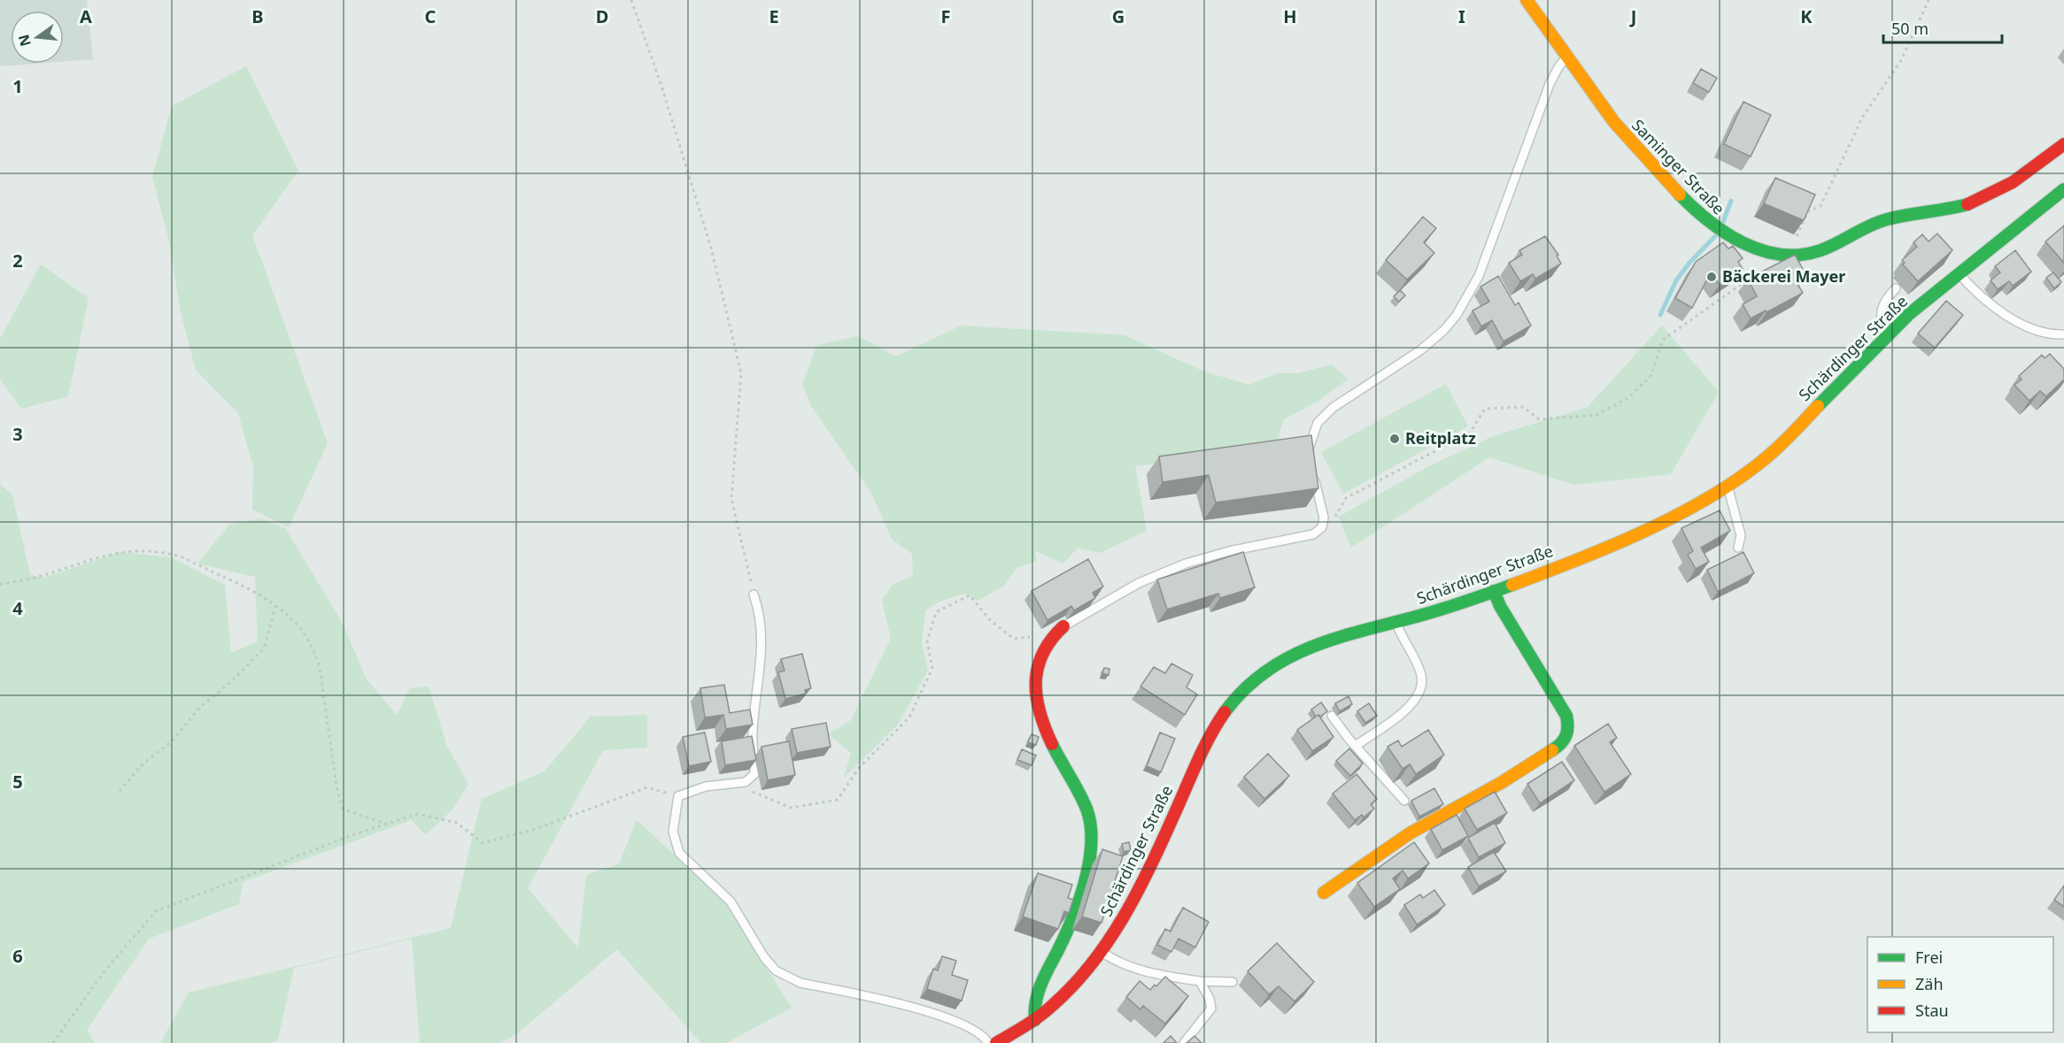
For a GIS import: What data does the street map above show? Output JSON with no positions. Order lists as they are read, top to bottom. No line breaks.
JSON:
{"streets":{"street":["Saminger Straße","Schärdinger Straße"]},"places":["Bäckerei Mayer","Reitplatz"],"legend":["Frei","Zäh","Stau"],"scale_bar":"50 m","north":"left","grid":{"columns":["A","B","C","D","E","F","G","H","I","J","K"],"rows":["1","2","3","4","5","6"]}}
